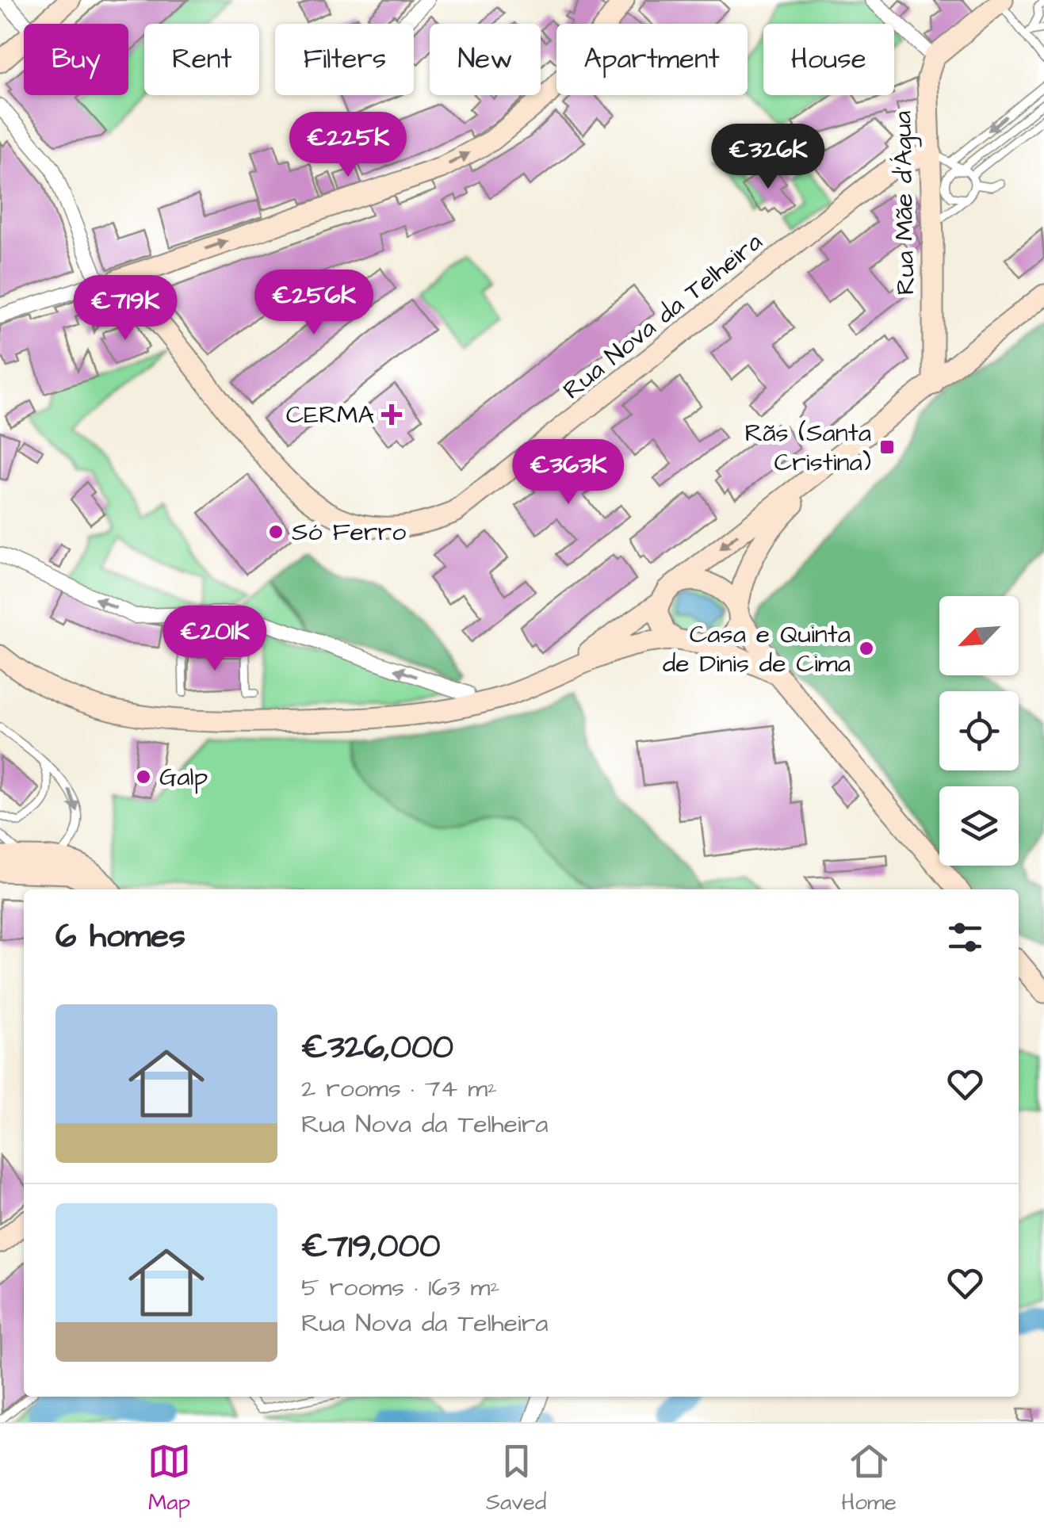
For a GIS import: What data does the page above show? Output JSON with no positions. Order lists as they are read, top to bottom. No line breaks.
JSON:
{"streets":{"street":["Rua Mãe d'Água","Rua Nova da Telheira"]},"crossings":[["Rua Mãe d'Água","Rua Nova da Telheira"]],"places":{"health":["CERMA"],"transit":["Rãs (Santa Cristina)"],"other":["Só Ferro","Casa e Quinta de Dinis de Cima","Galp"]},"north":"bottom left","page":{"chip":["Buy","Rent","Filters","New","Apartment","House"],"price":["€225K","€326K","€256K","€719K","€363K","€201K"],"heading":"6 homes","list":[{"name":"€326,000","note":"2 rooms · 74 m² · Rua Nova da Telheira"},{"name":"€719,000","note":"5 rooms · 163 m² · Rua Nova da Telheira"}],"tabs":["Map","Saved","Home"]}}
